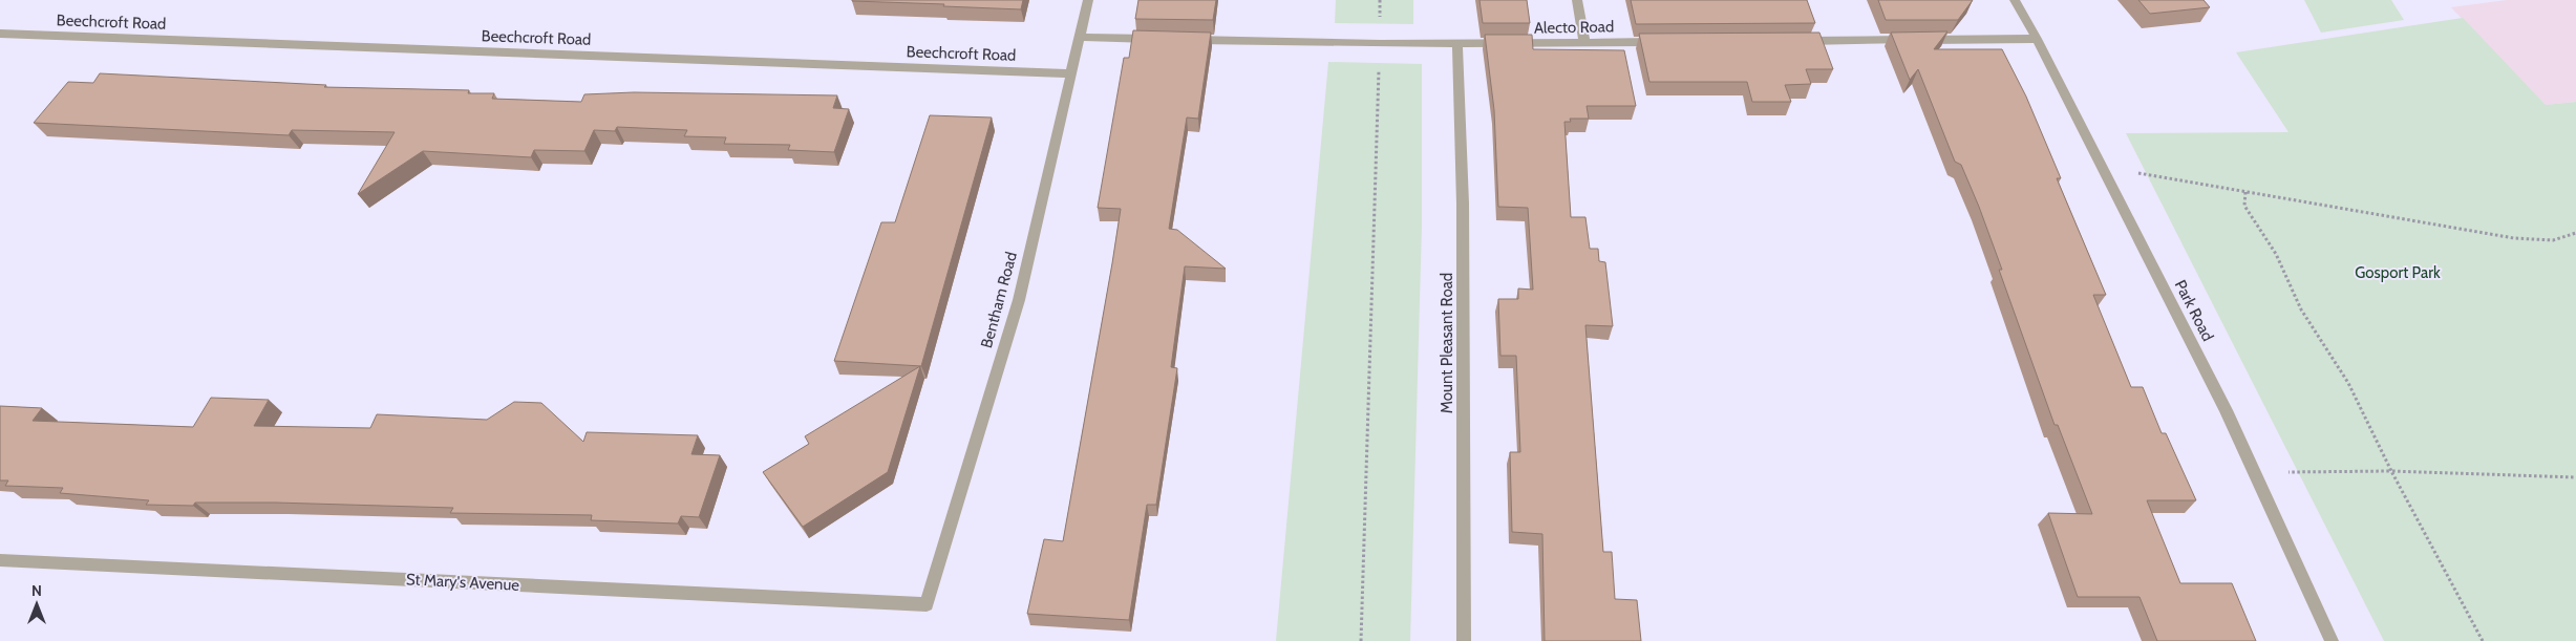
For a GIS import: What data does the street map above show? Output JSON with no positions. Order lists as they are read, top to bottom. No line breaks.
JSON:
{"streets":{"street":["Beechcroft Road","Alecto Road","Bentham Road","Park Road","Mount Pleasant Road","St Mary's Avenue"]},"crossings":[["Beechcroft Road","Bentham Road"],["Alecto Road","Mount Pleasant Road"],["Bentham Road","St Mary's Avenue"]],"parks":["Gosport Park"],"north":"top"}
